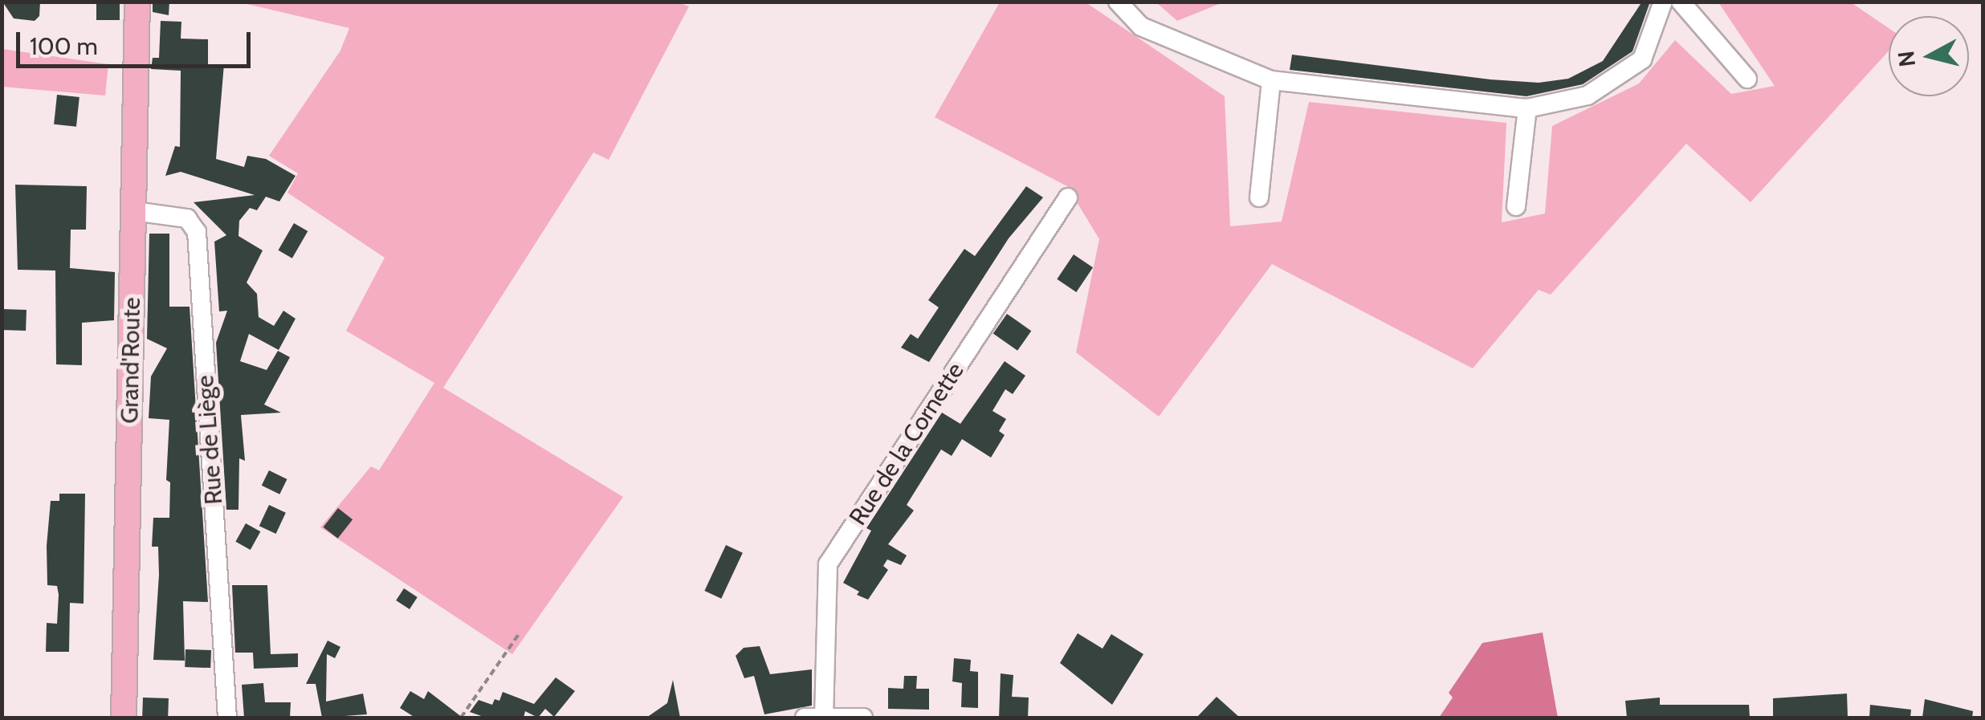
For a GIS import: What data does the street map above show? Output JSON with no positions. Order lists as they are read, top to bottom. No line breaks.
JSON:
{"streets":{"main road":["Grand'Route"],"street":["Rue de Liège","Rue de la Cornette"]},"crossings":[["Grand'Route","Rue de Liège"]],"scale_bar":"100 m","north":"left"}
